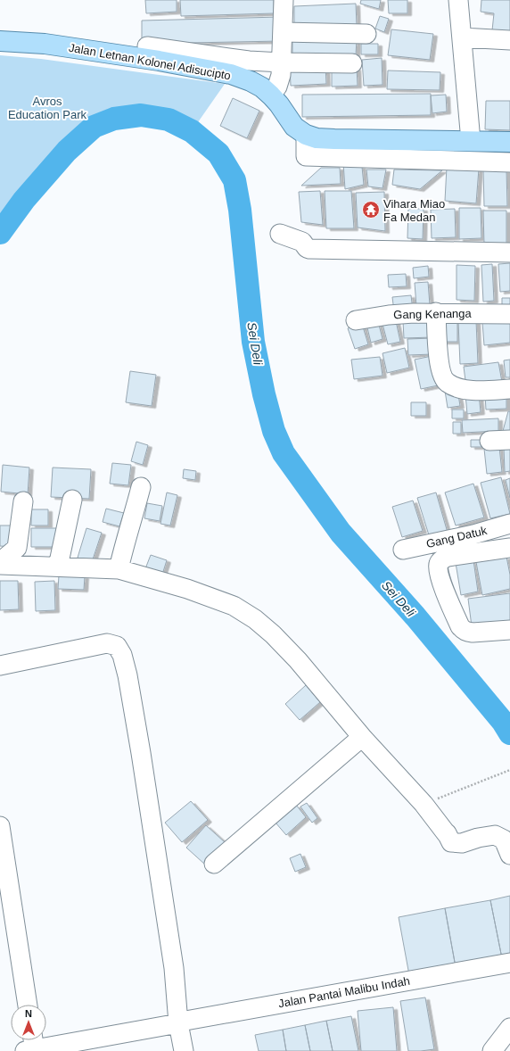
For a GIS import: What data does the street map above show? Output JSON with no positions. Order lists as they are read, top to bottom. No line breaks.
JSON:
{"streets":{"main road":["Jalan Letnan Kolonel Adisucipto"],"street":["Gang Kenanga","Gang Datuk","Jalan Pantai Malibu Indah"]},"water":["Sei Deli"],"parks":["Avros Education Park"],"places":{"temple":["Vihara Miao Fa Medan"]},"north":"top"}
